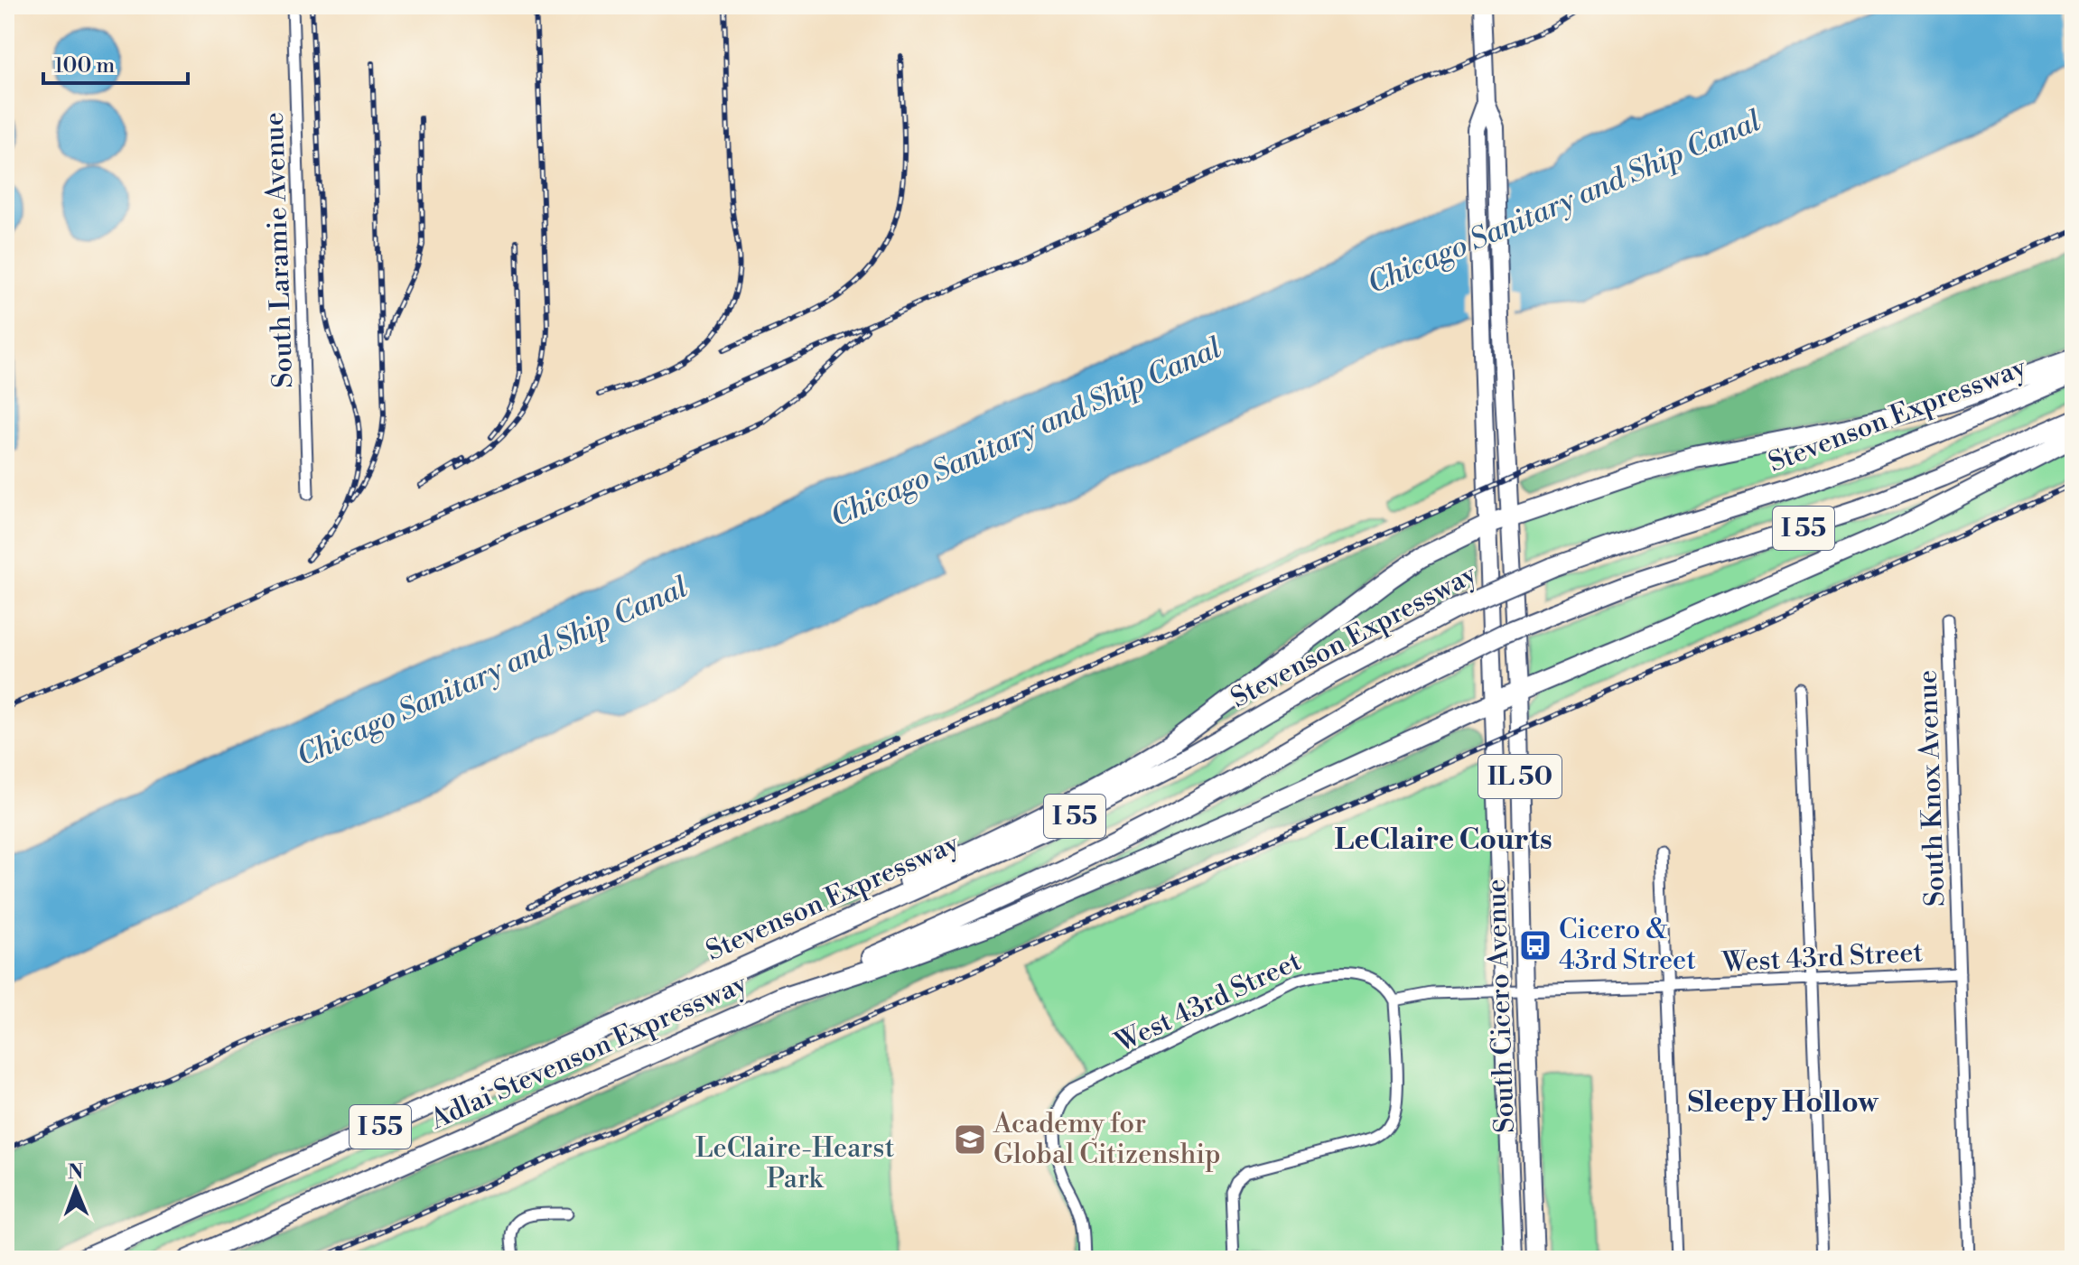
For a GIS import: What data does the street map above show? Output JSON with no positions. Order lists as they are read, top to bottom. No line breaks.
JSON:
{"streets":{"highway":["Stevenson Expressway","I 55","Adlai Stevenson Expressway"],"main road":["IL 50","South Cicero Avenue"],"street":["South Laramie Avenue","South Knox Avenue","West 43rd Street"]},"crossings":[["I 55","Adlai Stevenson Expressway"],["South Knox Avenue","West 43rd Street"],["West 43rd Street","South Cicero Avenue"]],"districts":["LeClaire Courts","Sleepy Hollow"],"water":["Chicago Sanitary and Ship Canal"],"parks":["LeClaire-Hearst Park"],"places":{"bus stop":["Cicero & 43rd Street"],"school or university":["Academy for Global Citizenship"]},"scale_bar":"100 m","north":"top"}
